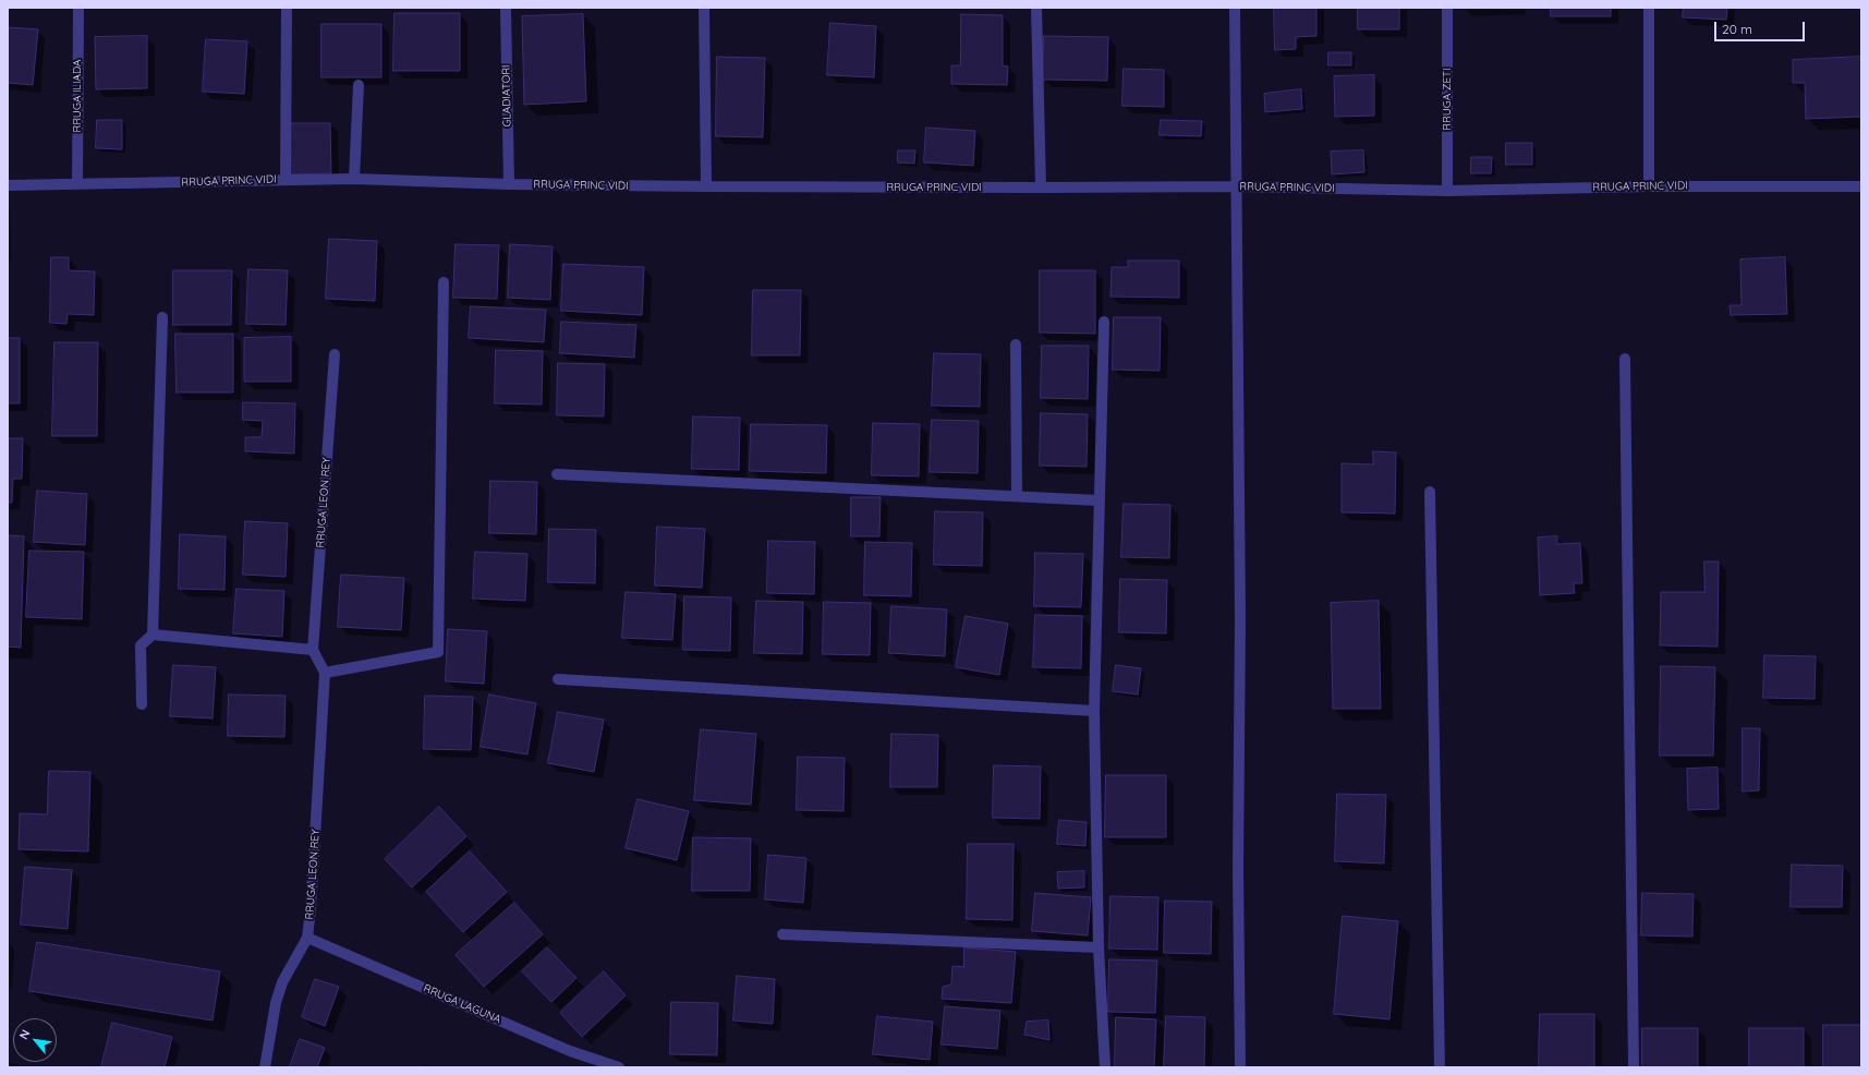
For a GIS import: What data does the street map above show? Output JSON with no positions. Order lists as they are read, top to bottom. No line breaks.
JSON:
{"streets":{"street":["RRUGA ILIADA","GLADIATORI","RRUGA ZETI","RRUGA PRINC VIDI","RRUGA LEON REY","RRUGA LAGUNA"]},"crossings":[["RRUGA ILIADA","RRUGA PRINC VIDI"],["GLADIATORI","RRUGA PRINC VIDI"],["RRUGA ZETI","RRUGA PRINC VIDI"],["RRUGA LEON REY","RRUGA LAGUNA"]],"scale_bar":"20 m","north":"top left"}
